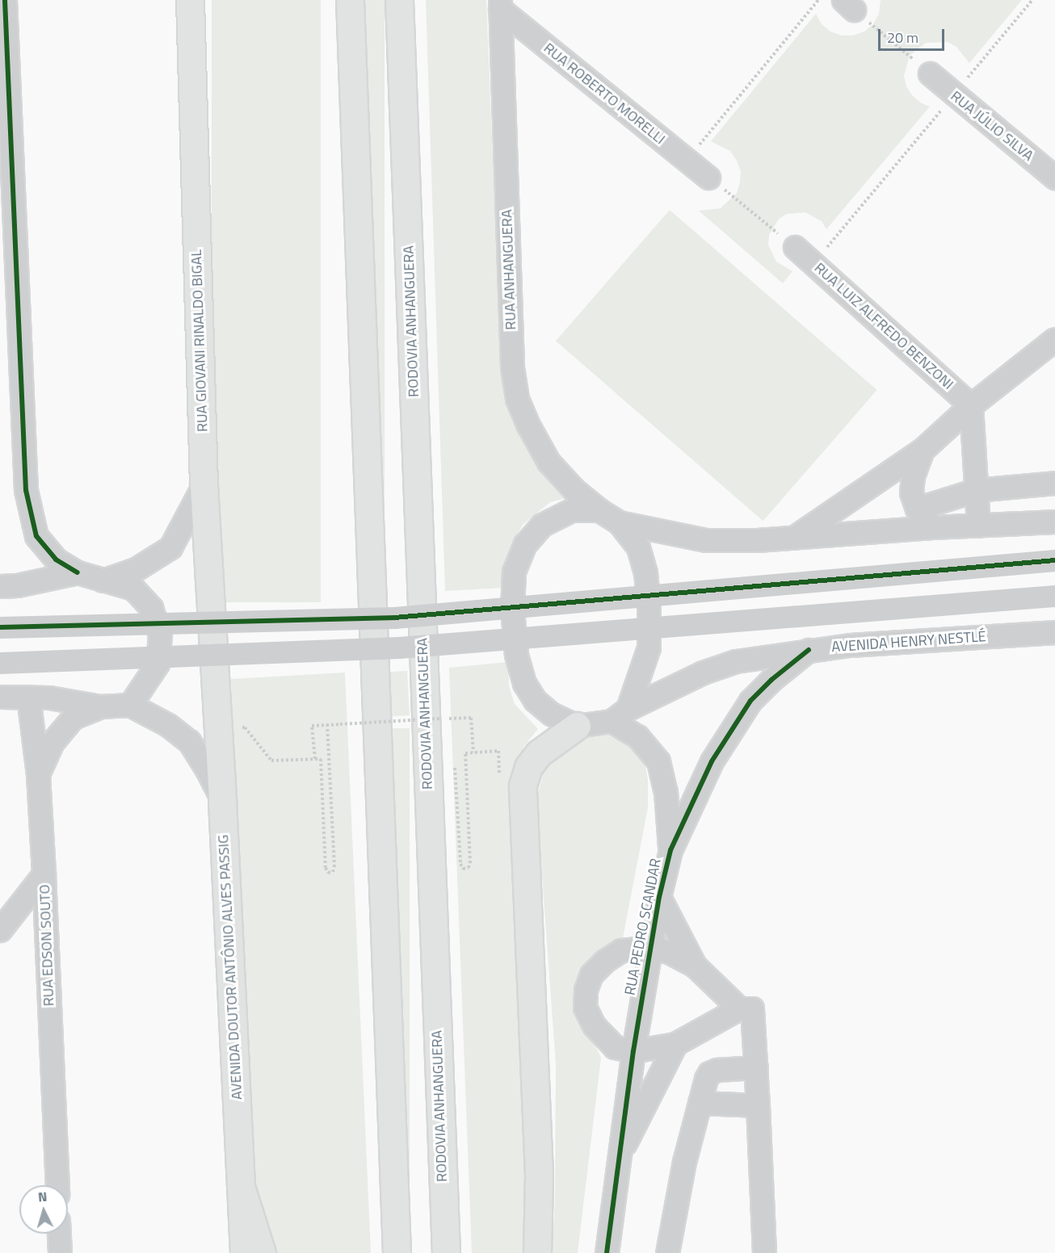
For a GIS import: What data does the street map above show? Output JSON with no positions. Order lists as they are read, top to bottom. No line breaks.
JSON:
{"streets":{"main road":["RODOVIA ANHANGUERA","RUA GIOVANI RINALDO BIGAL","AVENIDA DOUTOR ANTÔNIO ALVES PASSIG"],"street":["RUA ROBERTO MORELLI","RUA JÚLIO SILVA","RUA ANHANGUERA","RUA LUIZ ALFREDO BENZONI","AVENIDA HENRY NESTLÉ","RUA PEDRO SCANDAR","RUA EDSON SOUTO"]},"crossings":[["RUA ROBERTO MORELLI","RUA ANHANGUERA"],["RUA GIOVANI RINALDO BIGAL","AVENIDA DOUTOR ANTÔNIO ALVES PASSIG"],["AVENIDA HENRY NESTLÉ","RUA PEDRO SCANDAR"]],"scale_bar":"20 m","north":"top"}
